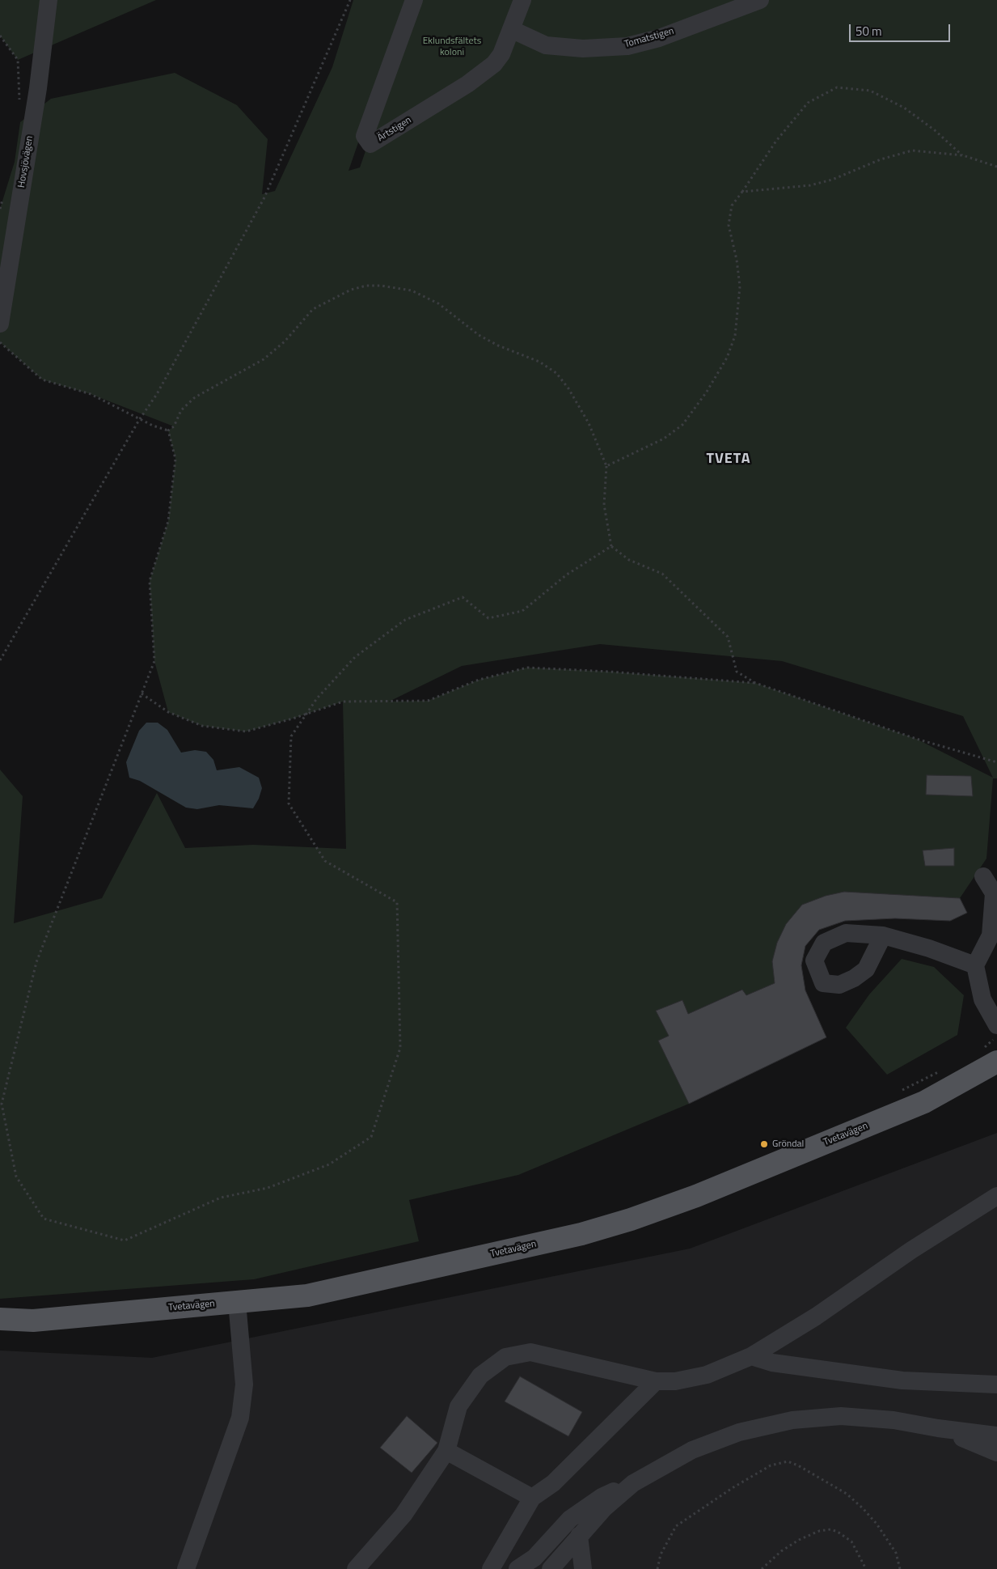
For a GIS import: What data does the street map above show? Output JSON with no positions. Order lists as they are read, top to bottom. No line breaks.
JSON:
{"streets":{"main road":["Tvetavägen"],"street":["Tomatstigen","Ärtstigen","Hovsjövägen"]},"crossings":[["Tomatstigen","Ärtstigen"]],"districts":["TVETA"],"parks":["Eklundsfältets koloni"],"places":["Gröndal"],"scale_bar":"50 m"}
